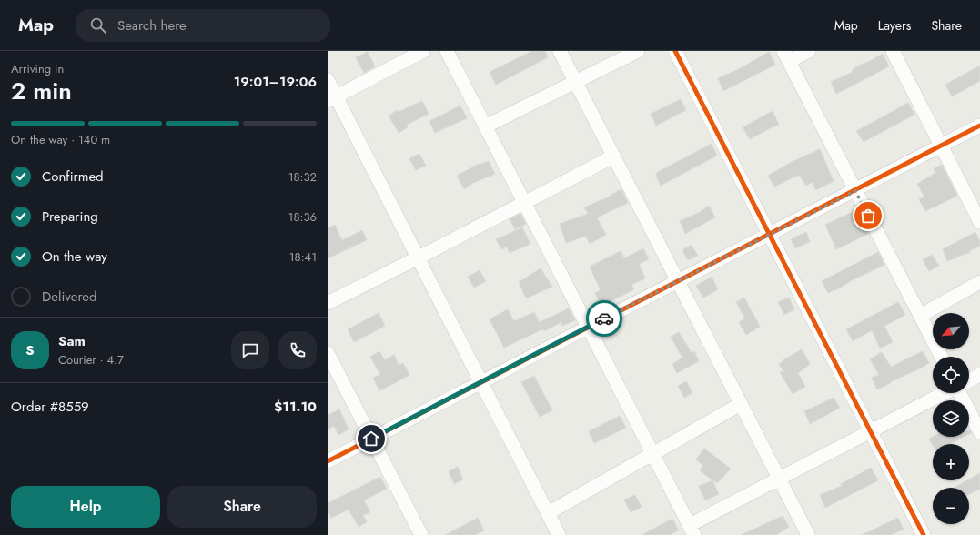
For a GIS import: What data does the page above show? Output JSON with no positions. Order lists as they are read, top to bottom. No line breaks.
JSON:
{"north":"bottom left","page":{"header":"Map","search":"Search here","nav":["Map","Layers","Share"],"heading":["2 min","Arriving in","19:01–19:06"],"panel":["Sam","Courier · 4.7","Order #8559","$11.10"],"bar":"On the way · 140 m","list":[["Confirmed","18:32"],["Preparing","18:36"],["On the way","18:41"],"Delivered"],"map_buttons":["+","−"],"round":"S","buttons":["Help","Share"]}}
